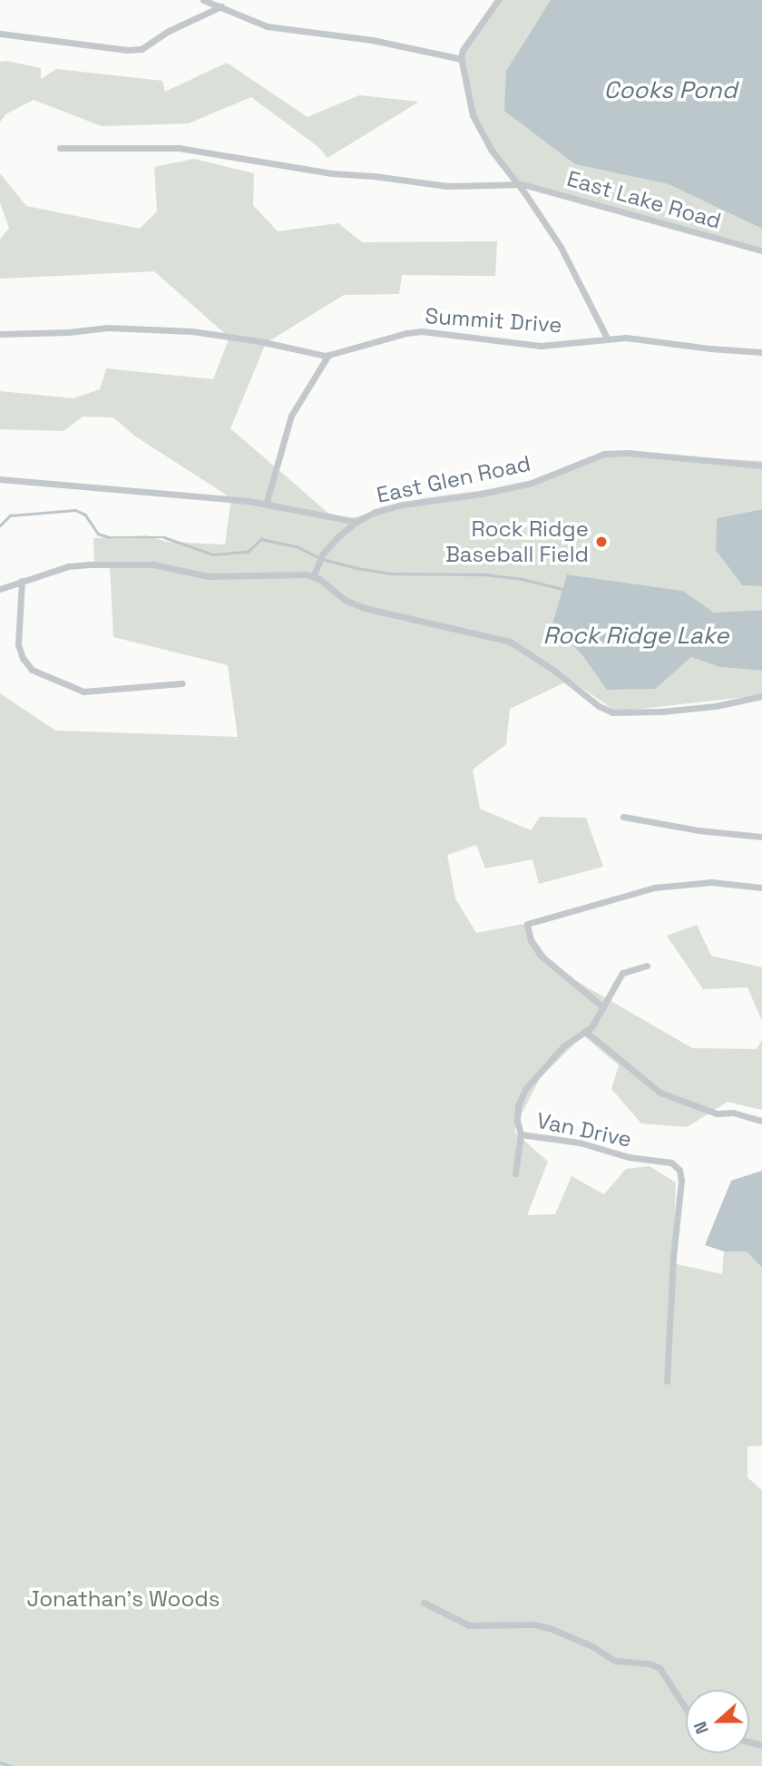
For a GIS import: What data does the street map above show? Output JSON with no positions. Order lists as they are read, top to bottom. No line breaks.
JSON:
{"streets":{"street":["East Lake Road","Summit Drive","East Glen Road","Van Drive"]},"water":["Cooks Pond","Rock Ridge Lake"],"parks":["Jonathan's Woods"],"places":["Rock Ridge Baseball Field"],"north":"left"}
